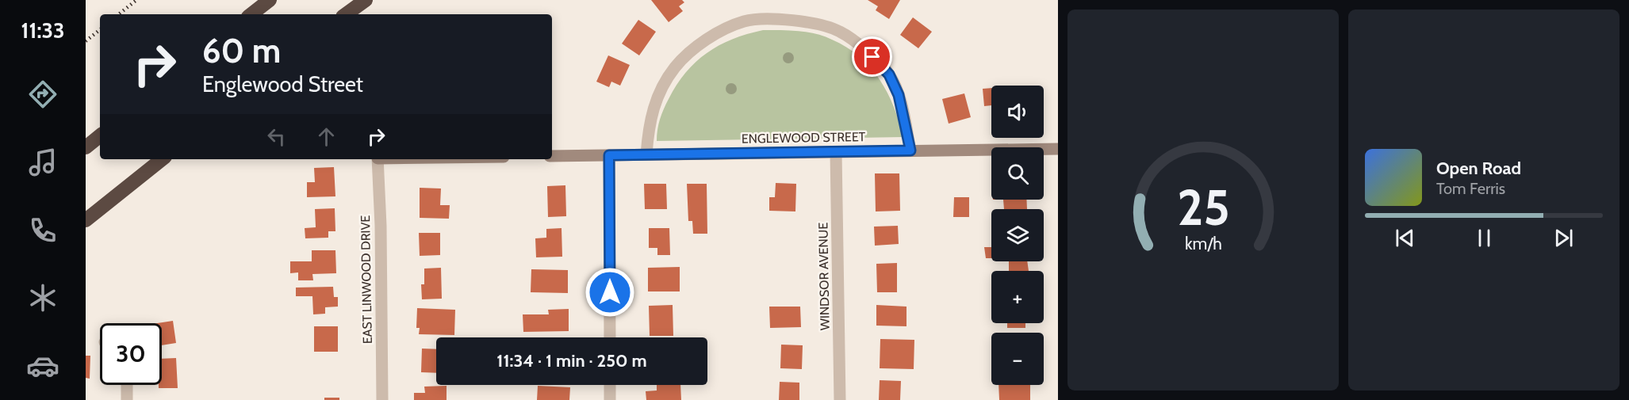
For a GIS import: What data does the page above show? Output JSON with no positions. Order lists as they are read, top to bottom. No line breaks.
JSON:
{"streets":{"street":["ENGLEWOOD STREET","WINDSOR AVENUE","EAST LINWOOD DRIVE"]},"crossings":[["ENGLEWOOD STREET","WINDSOR AVENUE"]],"page":{"tabs":"11:33","turn":["60 m","Englewood Street"],"map_buttons":["+","−"],"song":["Open Road","Tom Ferris"],"limit":"30","trip":"11:34 · 1 min · 250 m","gauge":["25","km/h"]}}
